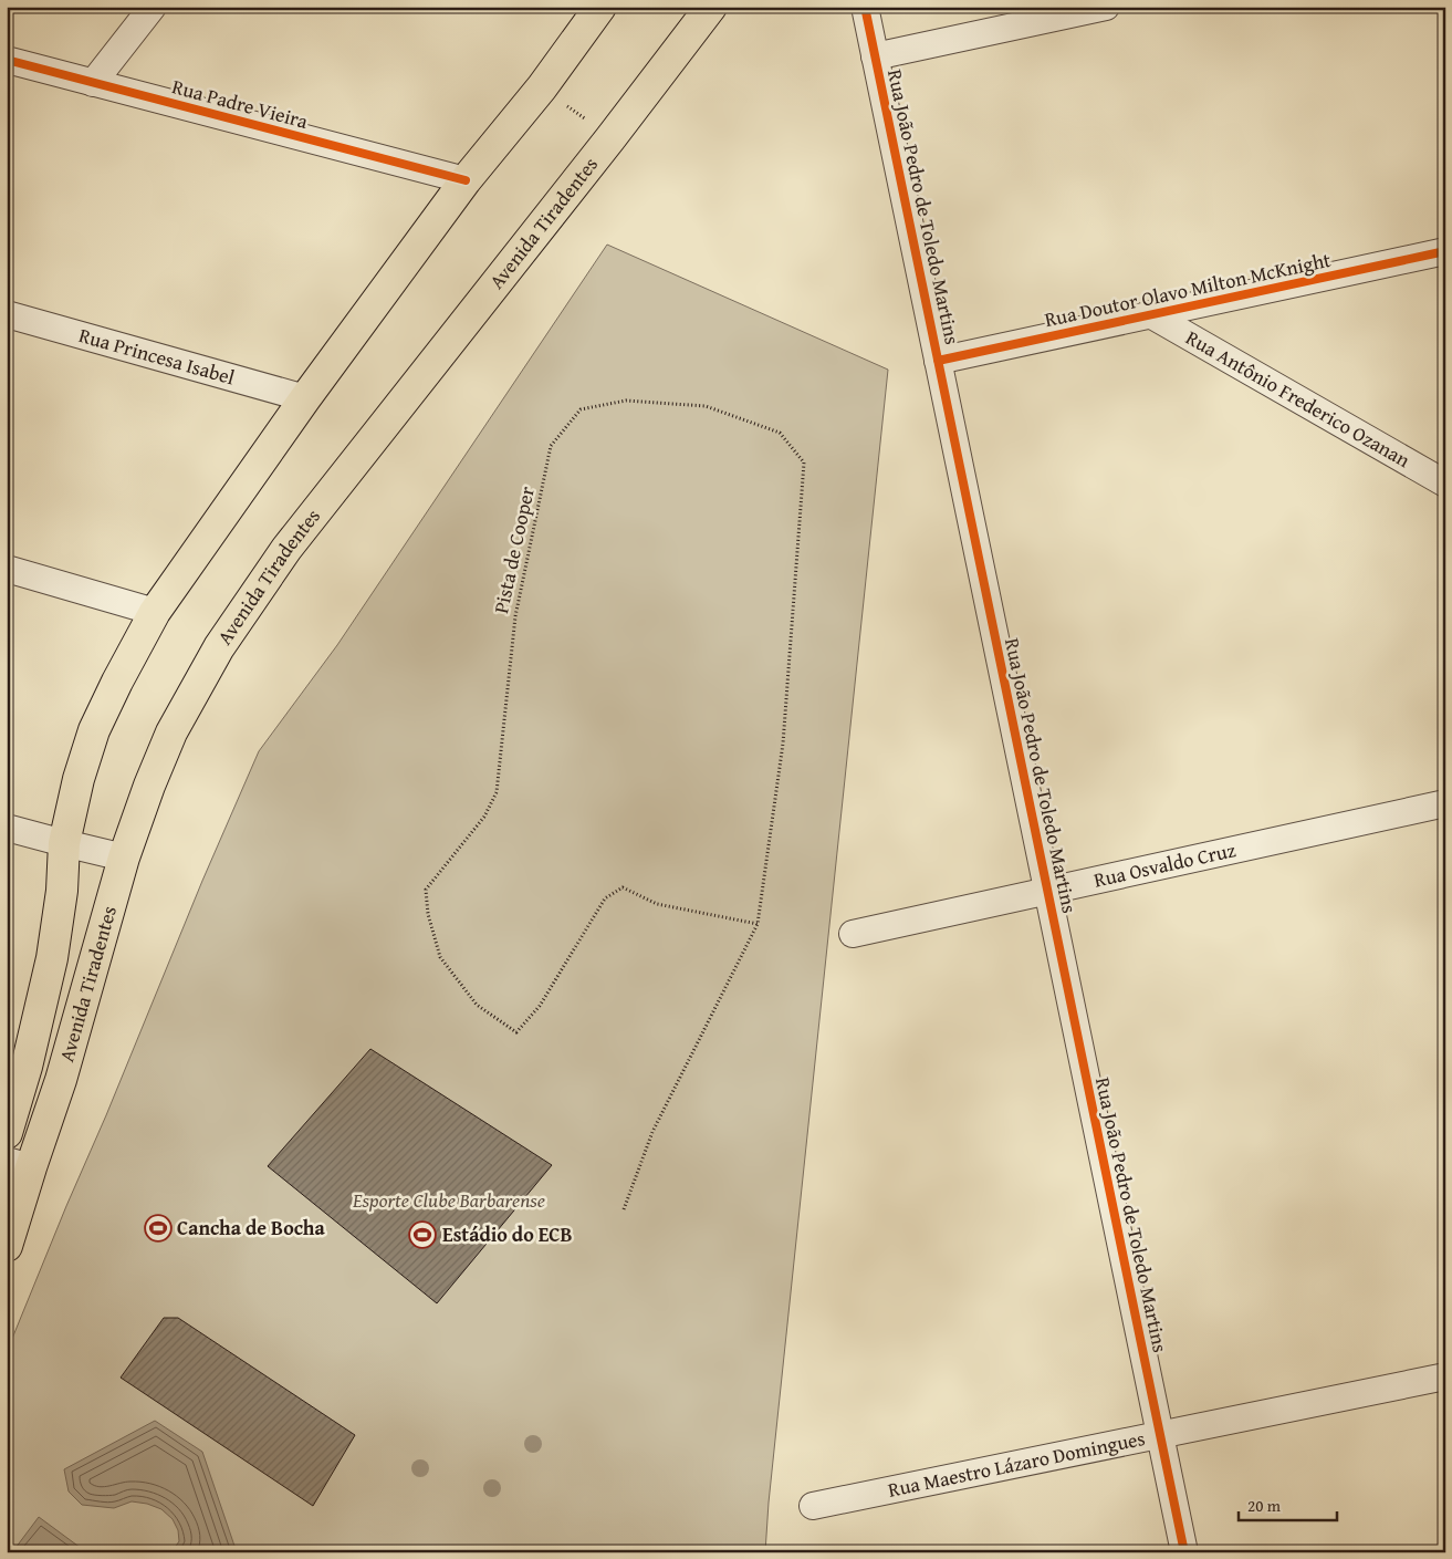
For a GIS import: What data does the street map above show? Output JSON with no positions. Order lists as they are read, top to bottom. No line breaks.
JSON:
{"streets":{"main road":["Avenida Tiradentes"],"street":["Rua Padre Vieira","Rua João Pedro de Toledo Martins","Rua Doutor Olavo Milton McKnight","Rua Princesa Isabel","Rua Antônio Frederico Ozanan","Rua Osvaldo Cruz","Rua Maestro Lázaro Domingues"],"path":["Pista de Cooper"]},"crossings":[["Rua Padre Vieira","Avenida Tiradentes"],["Rua João Pedro de Toledo Martins","Rua Doutor Olavo Milton McKnight"],["Rua João Pedro de Toledo Martins","Rua Osvaldo Cruz"],["Rua João Pedro de Toledo Martins","Rua Maestro Lázaro Domingues"],["Avenida Tiradentes","Rua Princesa Isabel"],["Rua Doutor Olavo Milton McKnight","Rua Antônio Frederico Ozanan"]],"parks":["Esporte Clube Barbarense"],"places":{"sports":["Cancha de Bocha","Estádio do ECB"]},"scale_bar":"20 m"}
